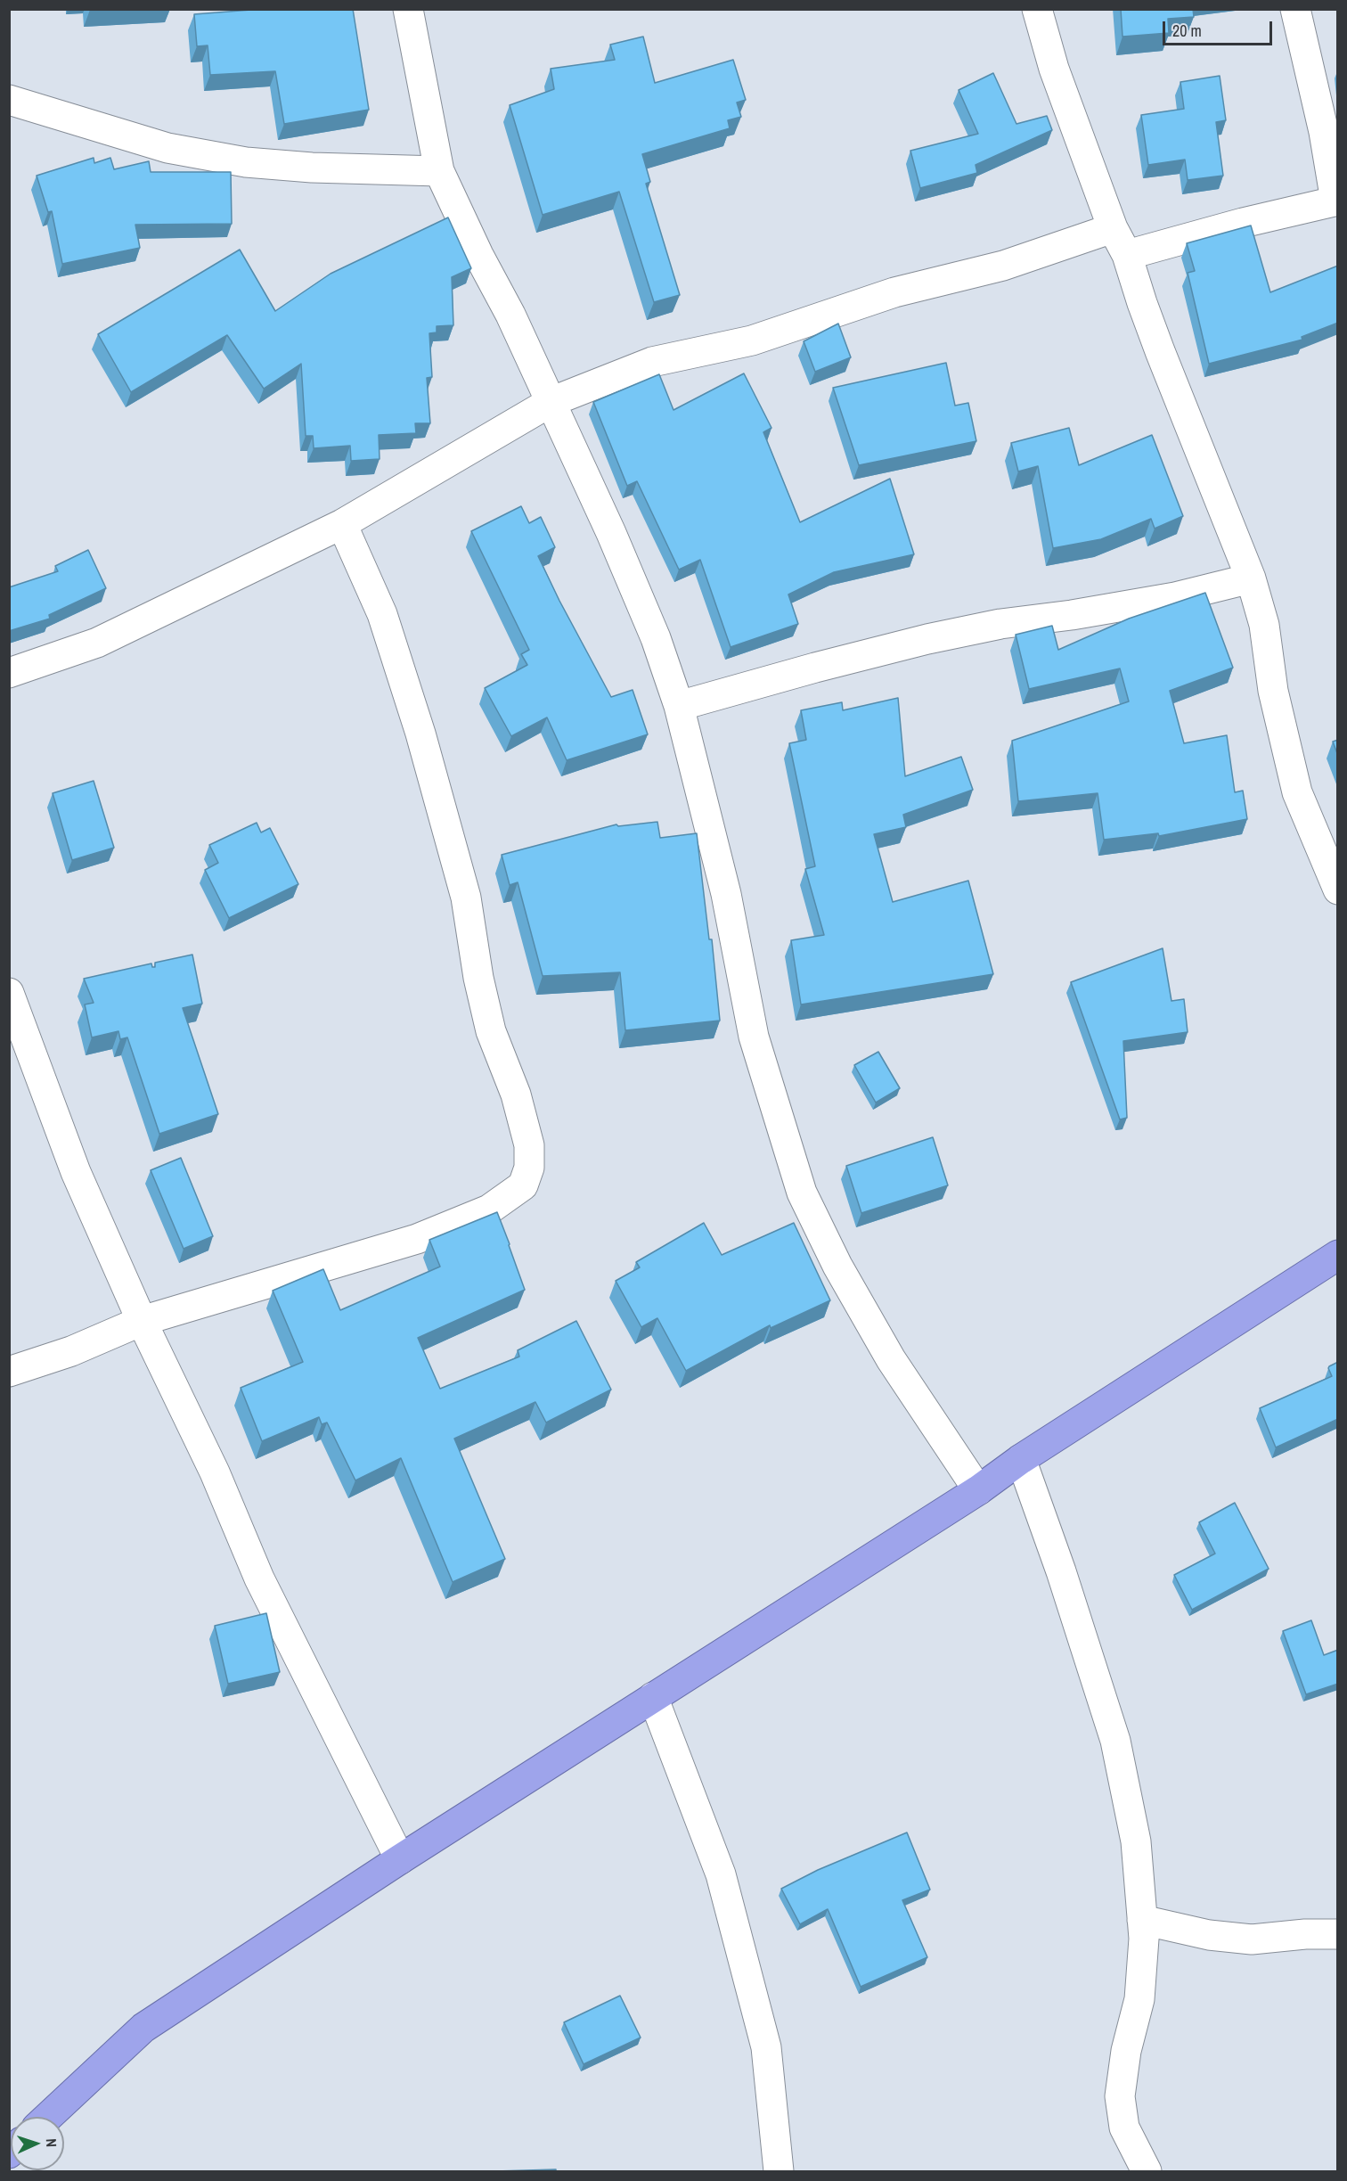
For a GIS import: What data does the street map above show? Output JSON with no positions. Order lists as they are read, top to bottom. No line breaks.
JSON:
{"scale_bar":"20 m","north":"right"}
